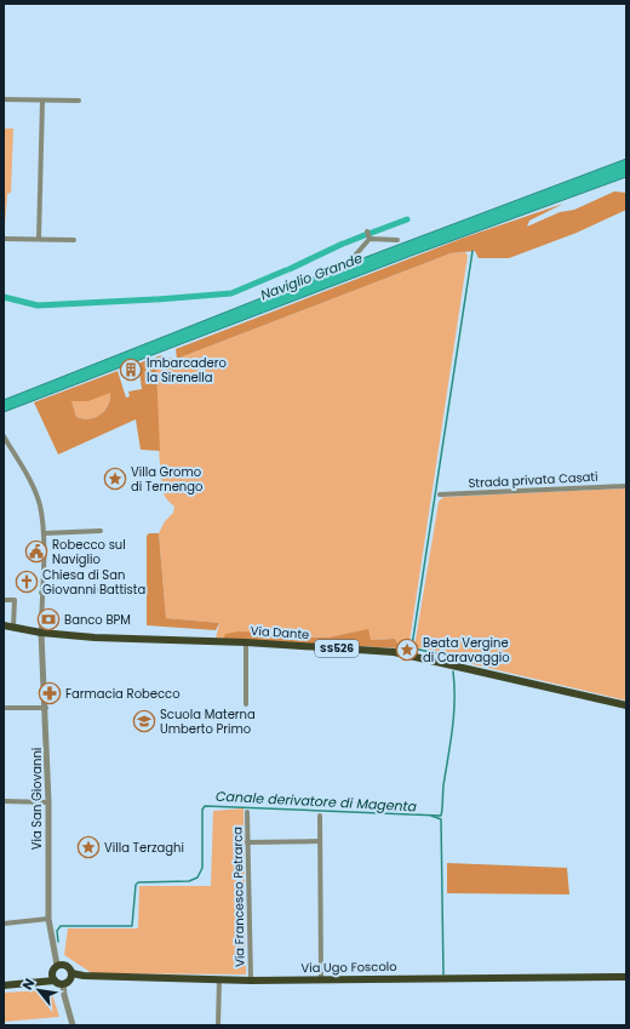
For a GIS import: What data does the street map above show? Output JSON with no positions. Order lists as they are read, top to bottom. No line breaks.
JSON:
{"streets":{"main road":["Via Dante","SS526","Via Ugo Foscolo"],"street":["Strada privata Casati","Via San Giovanni","Via Francesco Petrarca"]},"crossings":[["Via Dante","SS526"],["Via Dante","Via San Giovanni"],["SS526","Via San Giovanni"],["Via San Giovanni","Via Ugo Foscolo"],["Via Francesco Petrarca","Via Ugo Foscolo"]],"water":["Naviglio Grande","Canale derivatore di Magenta"],"places":{"building":["Imbarcadero la Sirenella"],"place":["Villa Gromo di Ternengo","Beata Vergine di Caravaggio","Villa Terzaghi"],"public building":["Robecco sul Naviglio"],"church":["Chiesa di San Giovanni Battista"],"bank":["Banco BPM"],"pharmacy":["Farmacia Robecco"],"school or university":["Scuola Materna Umberto Primo"]},"north":"top left"}
